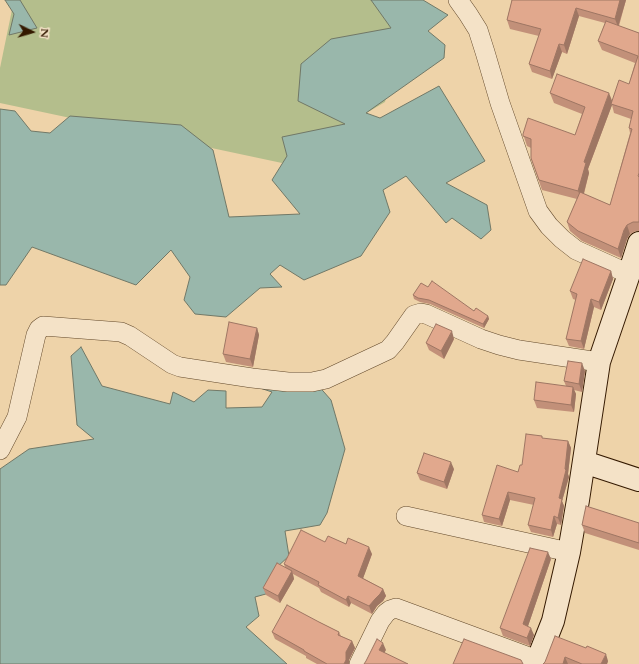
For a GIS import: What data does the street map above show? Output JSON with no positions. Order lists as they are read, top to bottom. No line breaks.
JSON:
{"north":"right"}
